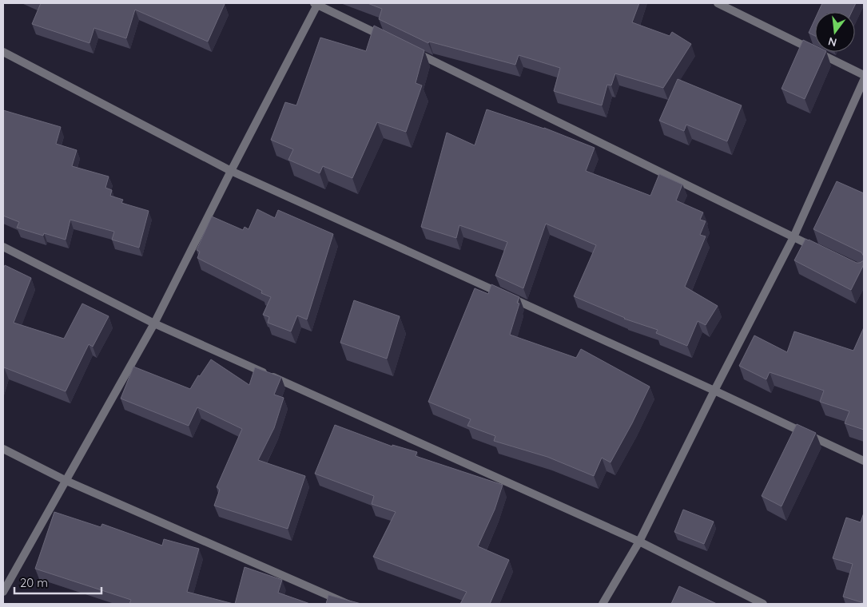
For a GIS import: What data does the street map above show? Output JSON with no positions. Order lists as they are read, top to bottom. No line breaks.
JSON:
{"scale_bar":"20 m","north":"bottom"}
